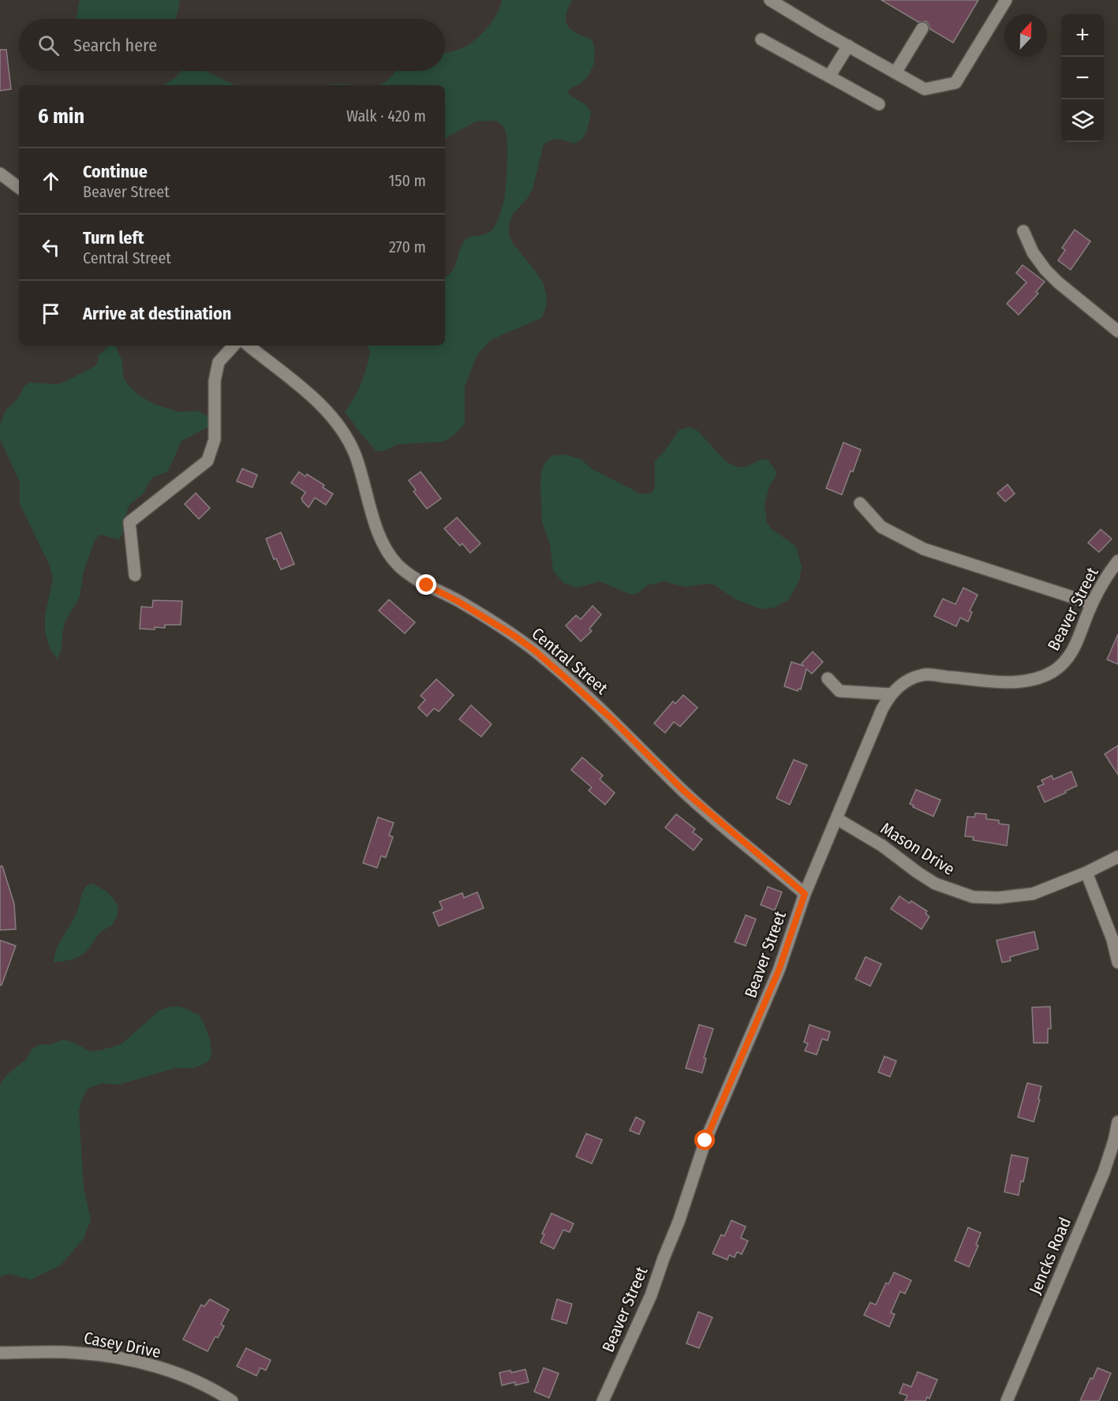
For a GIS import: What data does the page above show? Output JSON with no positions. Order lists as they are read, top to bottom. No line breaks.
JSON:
{"streets":{"street":["Beaver Street","Central Street","Mason Drive","Jencks Road","Casey Drive"]},"crossings":[["Beaver Street","Central Street"],["Beaver Street","Mason Drive"]],"north":"top","page":{"map_buttons":["+","−"],"search":"Search here","heading":["6 min","Walk · 420 m"],"list":[["Continue","Beaver Street","150 m"],["Turn left","Central Street","270 m"],"Arrive at destination"]}}
